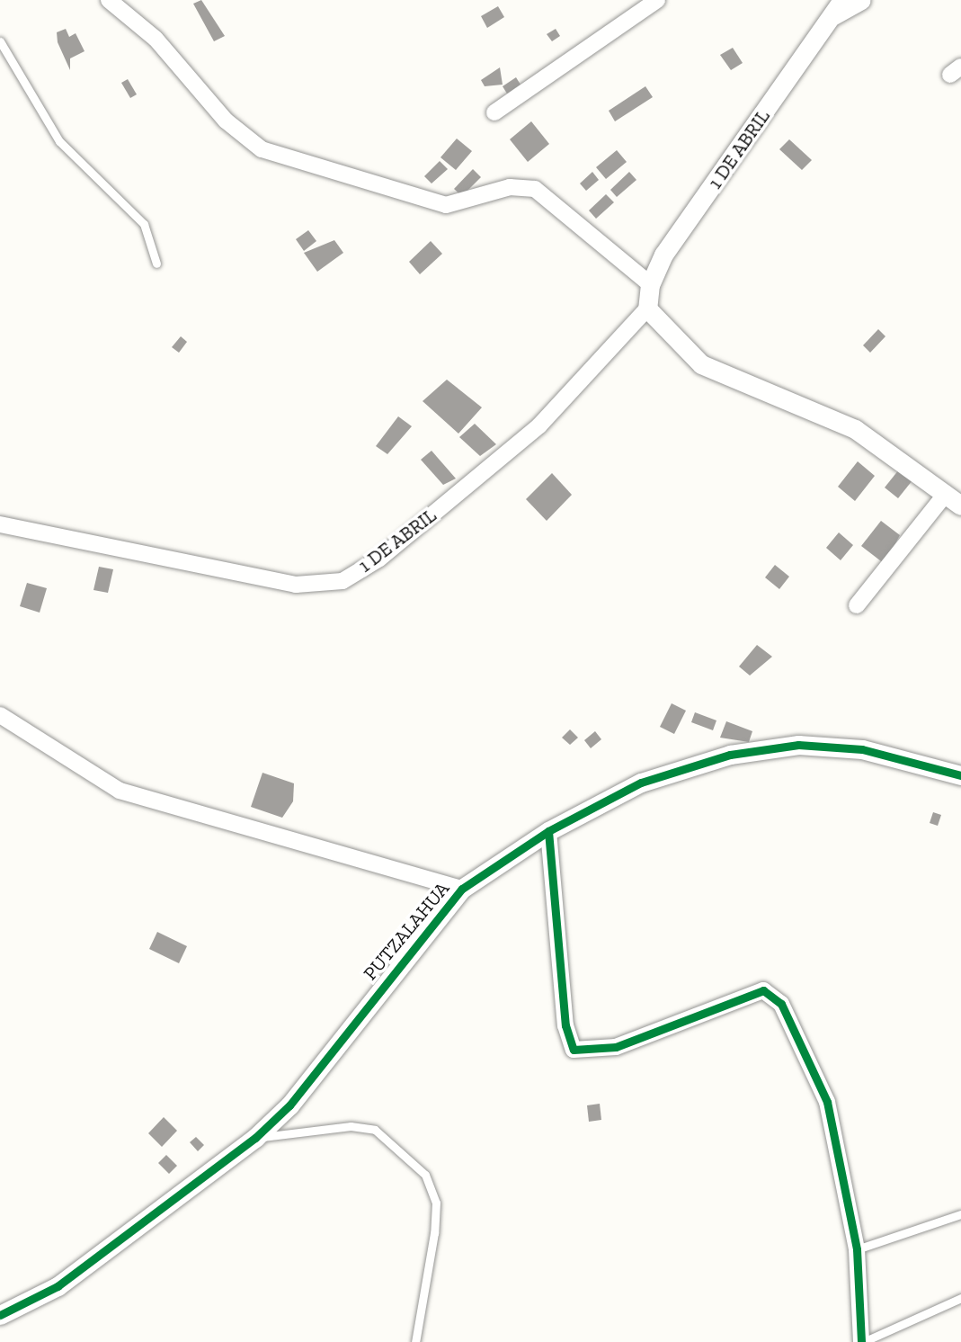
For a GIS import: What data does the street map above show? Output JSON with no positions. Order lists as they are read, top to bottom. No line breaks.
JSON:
{"streets":{"street":["1 DE ABRIL","PUTZALAHUA"]}}
